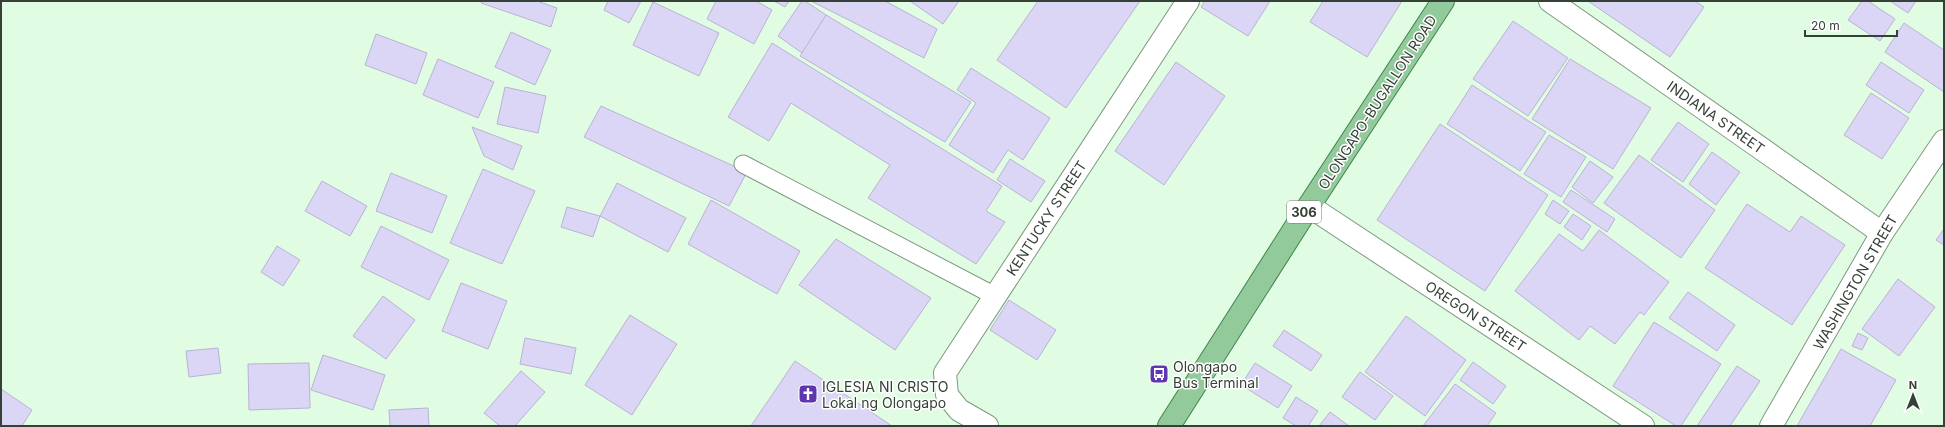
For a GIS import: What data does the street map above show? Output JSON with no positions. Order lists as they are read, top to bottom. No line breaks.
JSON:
{"streets":{"main road":["OLONGAPO-BUGALLON ROAD","306"],"street":["INDIANA STREET","KENTUCKY STREET","WASHINGTON STREET","OREGON STREET"]},"crossings":[["OLONGAPO-BUGALLON ROAD","OREGON STREET"],["INDIANA STREET","WASHINGTON STREET"]],"places":{"bus stop":["Olongapo Bus Terminal"],"church":["IGLESIA NI CRISTO Lokal ng Olongapo"]},"scale_bar":"20 m","north":"top"}
